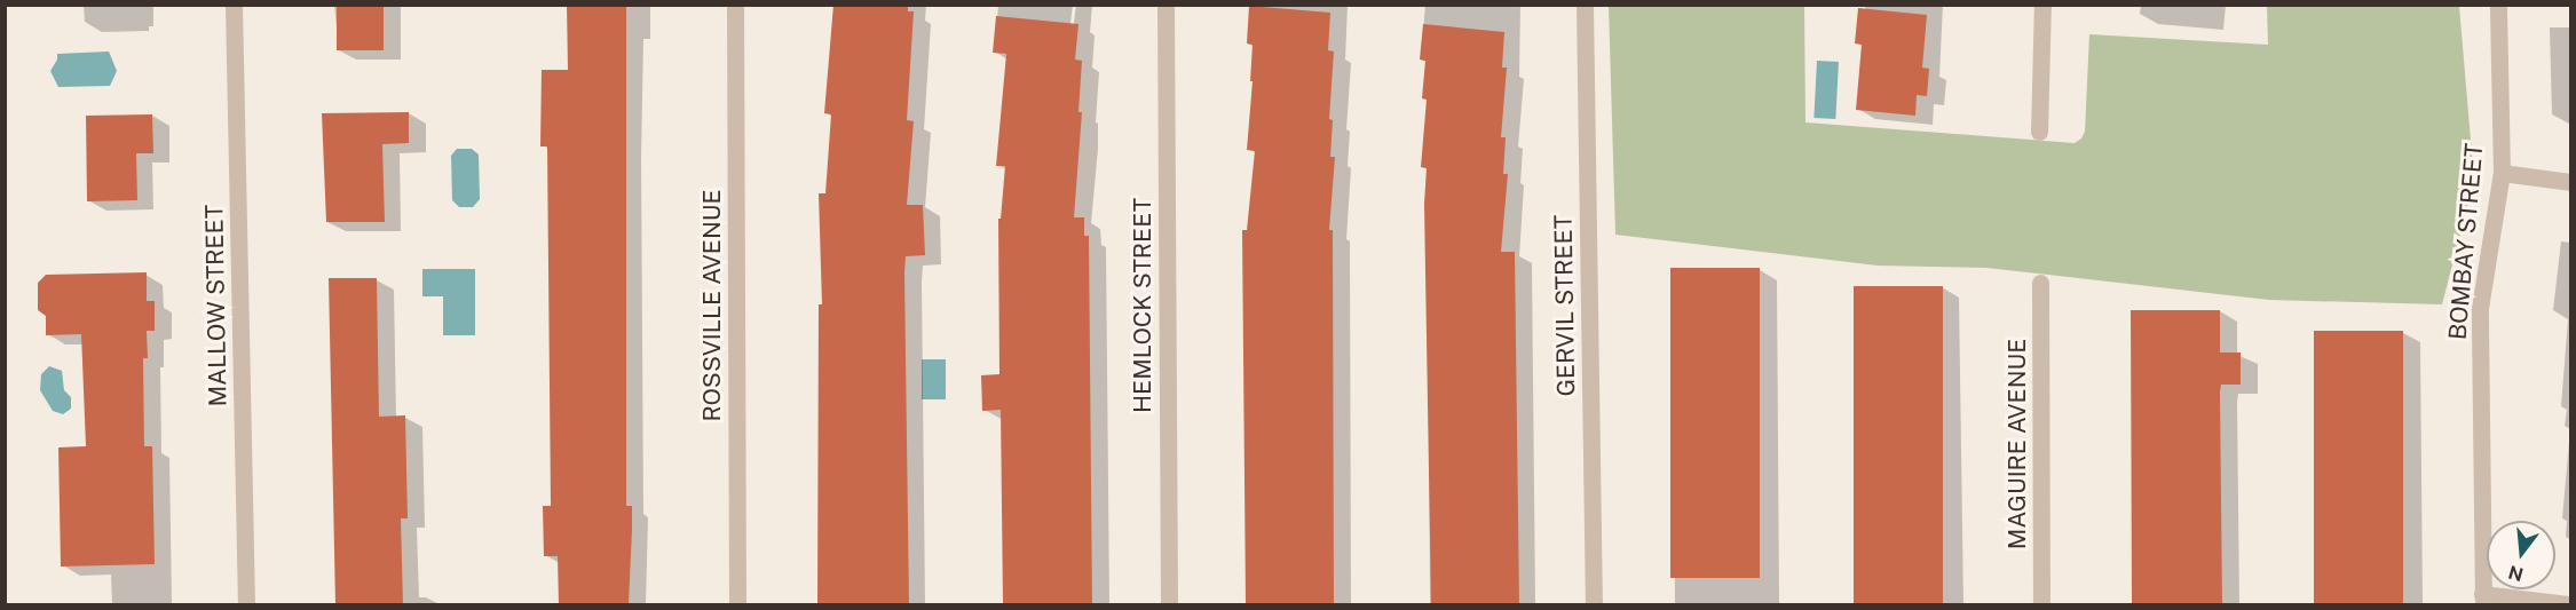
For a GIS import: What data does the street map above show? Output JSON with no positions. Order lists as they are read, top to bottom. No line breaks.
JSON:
{"streets":{"street":["BOMBAY STREET","MALLOW STREET","ROSSVILLE AVENUE","HEMLOCK STREET","GERVIL STREET","MAGUIRE AVENUE"]},"north":"bottom"}
